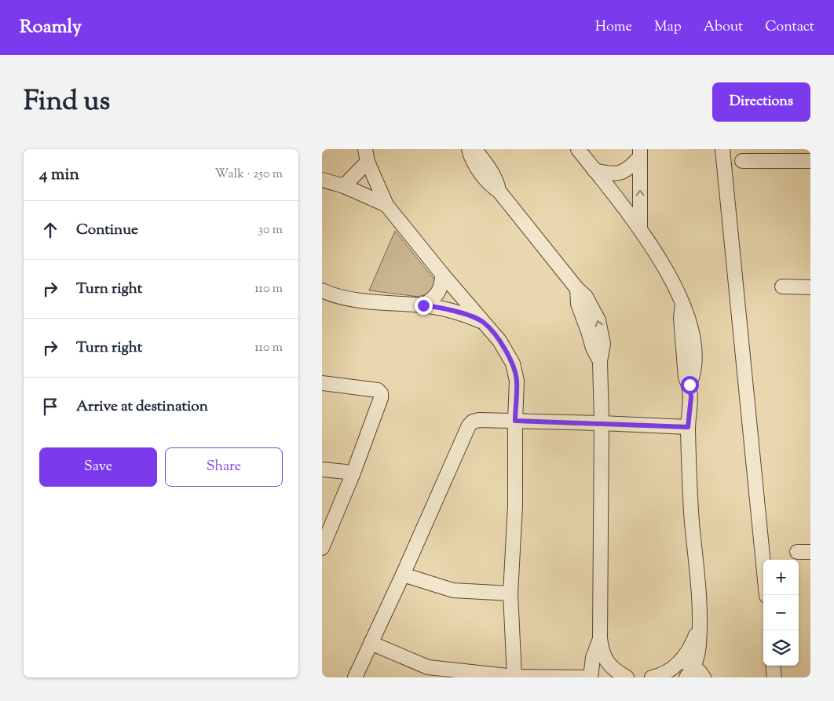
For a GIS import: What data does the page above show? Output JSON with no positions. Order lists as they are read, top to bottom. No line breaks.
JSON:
{"page":{"header":"Roamly","nav":["Home","Map","About","Contact"],"title":"Find us","buttons":["Directions",["Save","Share"]],"heading":["4 min","Walk · 250 m"],"list":[["Continue","30 m"],["Turn right","110 m"],["Turn right","110 m"],"Arrive at destination"],"map_buttons":["+","−"]}}
